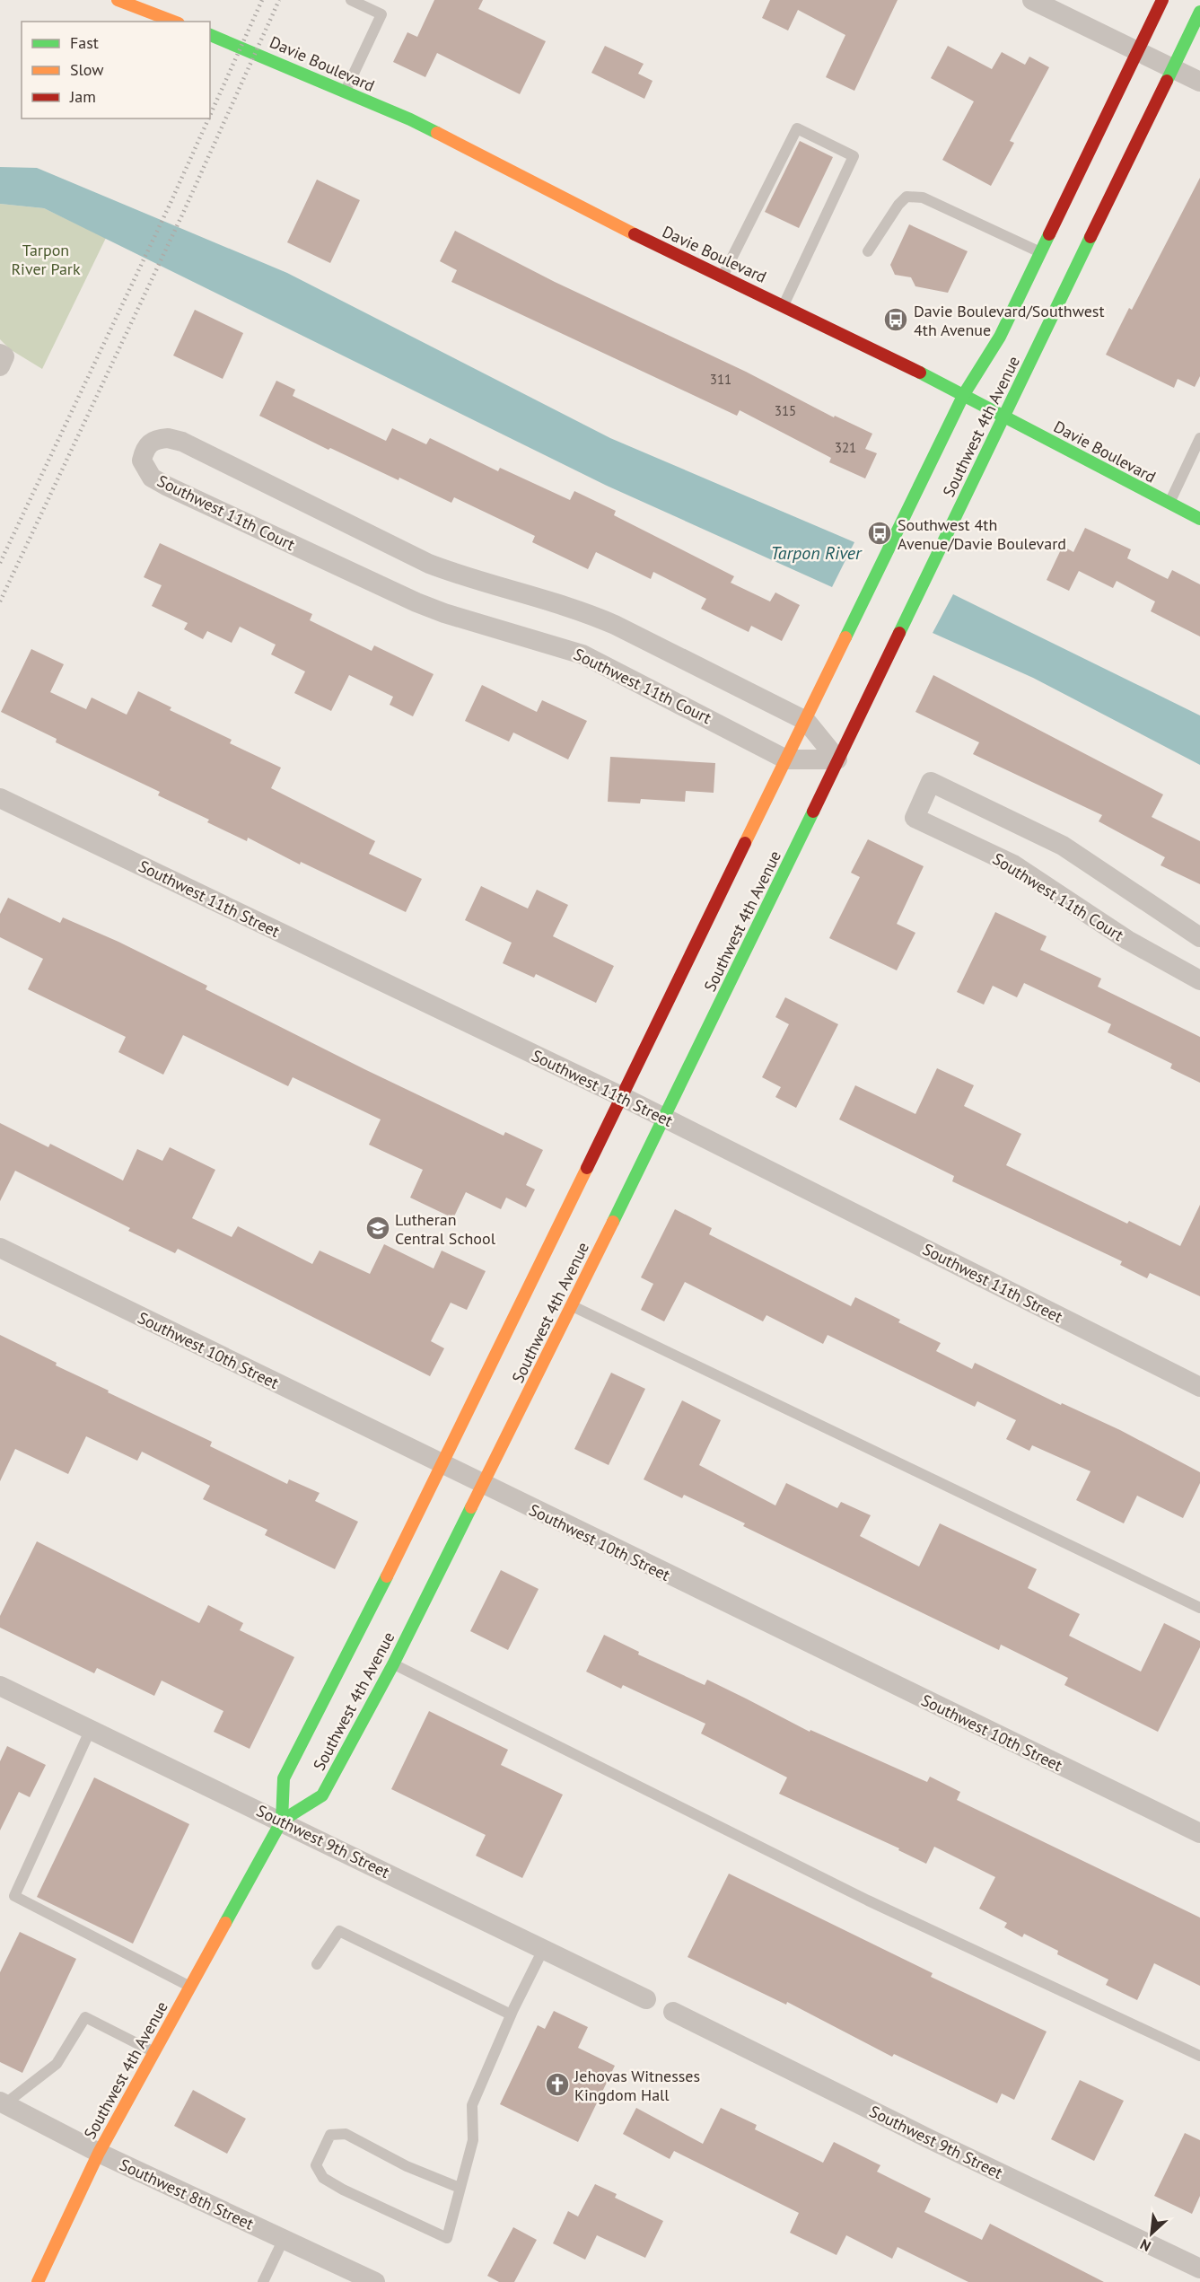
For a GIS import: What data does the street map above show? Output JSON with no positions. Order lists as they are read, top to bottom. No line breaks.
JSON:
{"streets":{"main road":["Davie Boulevard","Southwest 4th Avenue"],"street":["Southwest 11th Court","Southwest 11th Street","Southwest 10th Street","Southwest 9th Street","Southwest 8th Street"]},"crossings":[["Davie Boulevard","Southwest 4th Avenue"],["Southwest 4th Avenue","Southwest 11th Court"],["Southwest 4th Avenue","Southwest 11th Street"],["Southwest 4th Avenue","Southwest 10th Street"],["Southwest 4th Avenue","Southwest 9th Street"],["Southwest 4th Avenue","Southwest 8th Street"]],"water":["Tarpon River"],"parks":["Tarpon River Park"],"places":{"bus stop":["Davie Boulevard/Southwest 4th Avenue","Southwest 4th Avenue/Davie Boulevard"],"school or university":["Lutheran Central School"],"church":["Jehovas Witnesses Kingdom Hall"]},"house_numbers":["311","315","321"],"legend":["Fast","Slow","Jam"],"north":"bottom left"}
